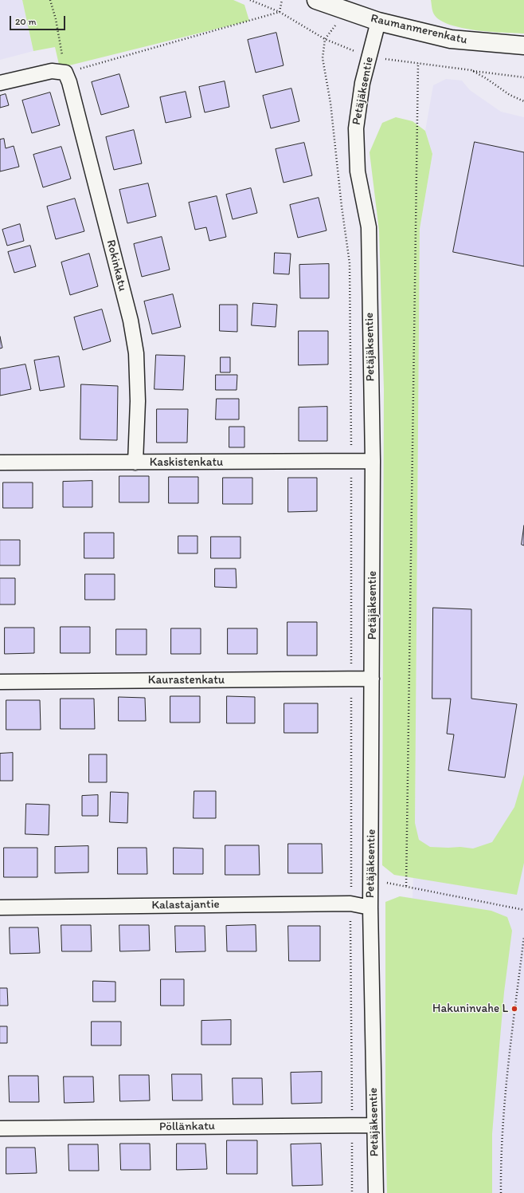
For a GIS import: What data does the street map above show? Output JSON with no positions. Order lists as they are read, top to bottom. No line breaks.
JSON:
{"streets":{"main road":["Raumanmerenkatu"],"street":["Petäjäksentie","Rokinkatu","Kaskistenkatu","Kaurastenkatu","Kalastajantie","Pöllänkatu"]},"crossings":[["Raumanmerenkatu","Petäjäksentie"],["Petäjäksentie","Kaskistenkatu"],["Petäjäksentie","Kaurastenkatu"],["Petäjäksentie","Kalastajantie"],["Petäjäksentie","Pöllänkatu"],["Rokinkatu","Kaskistenkatu"]],"places":["Hakuninvahe L"],"scale_bar":"20 m"}
